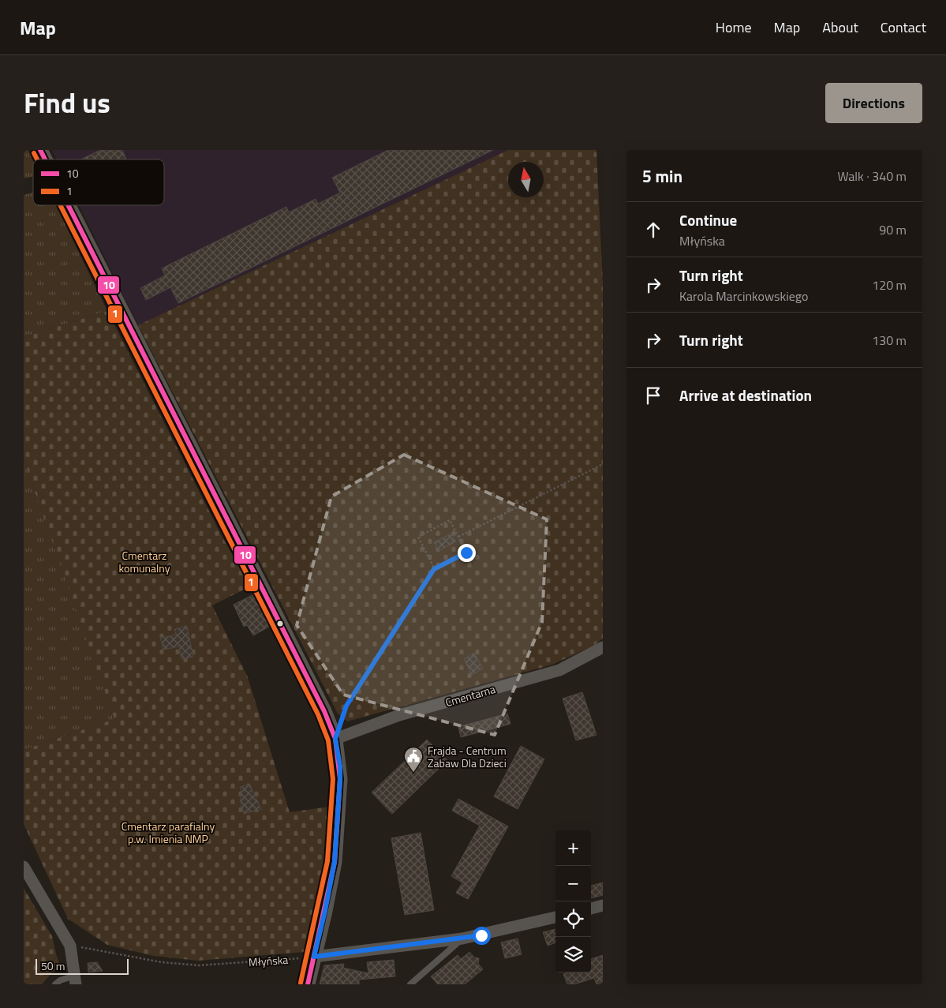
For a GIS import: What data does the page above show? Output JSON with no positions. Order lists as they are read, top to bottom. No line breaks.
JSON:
{"streets":{"street":["Cmentarna"],"path":["Młyńska"]},"parks":["Cmentarz komunalny","Cmentarz parafialny p.w. Imienia NMP"],"places":{"public building":["Frajda - Centrum Zabaw Dla Dzieci"]},"lines":["transit line 10","transit line 1"],"legend":["10","1"],"scale_bar":"50 m","north":"top","page":{"header":"Map","nav":["Home","Map","About","Contact"],"title":"Find us","buttons":"Directions","heading":["5 min","Walk · 340 m"],"list":[["Continue","Młyńska","90 m"],["Turn right","Karola Marcinkowskiego","120 m"],["Turn right","130 m"],"Arrive at destination"],"map_buttons":["+","−"],"scale":"50 m"}}
